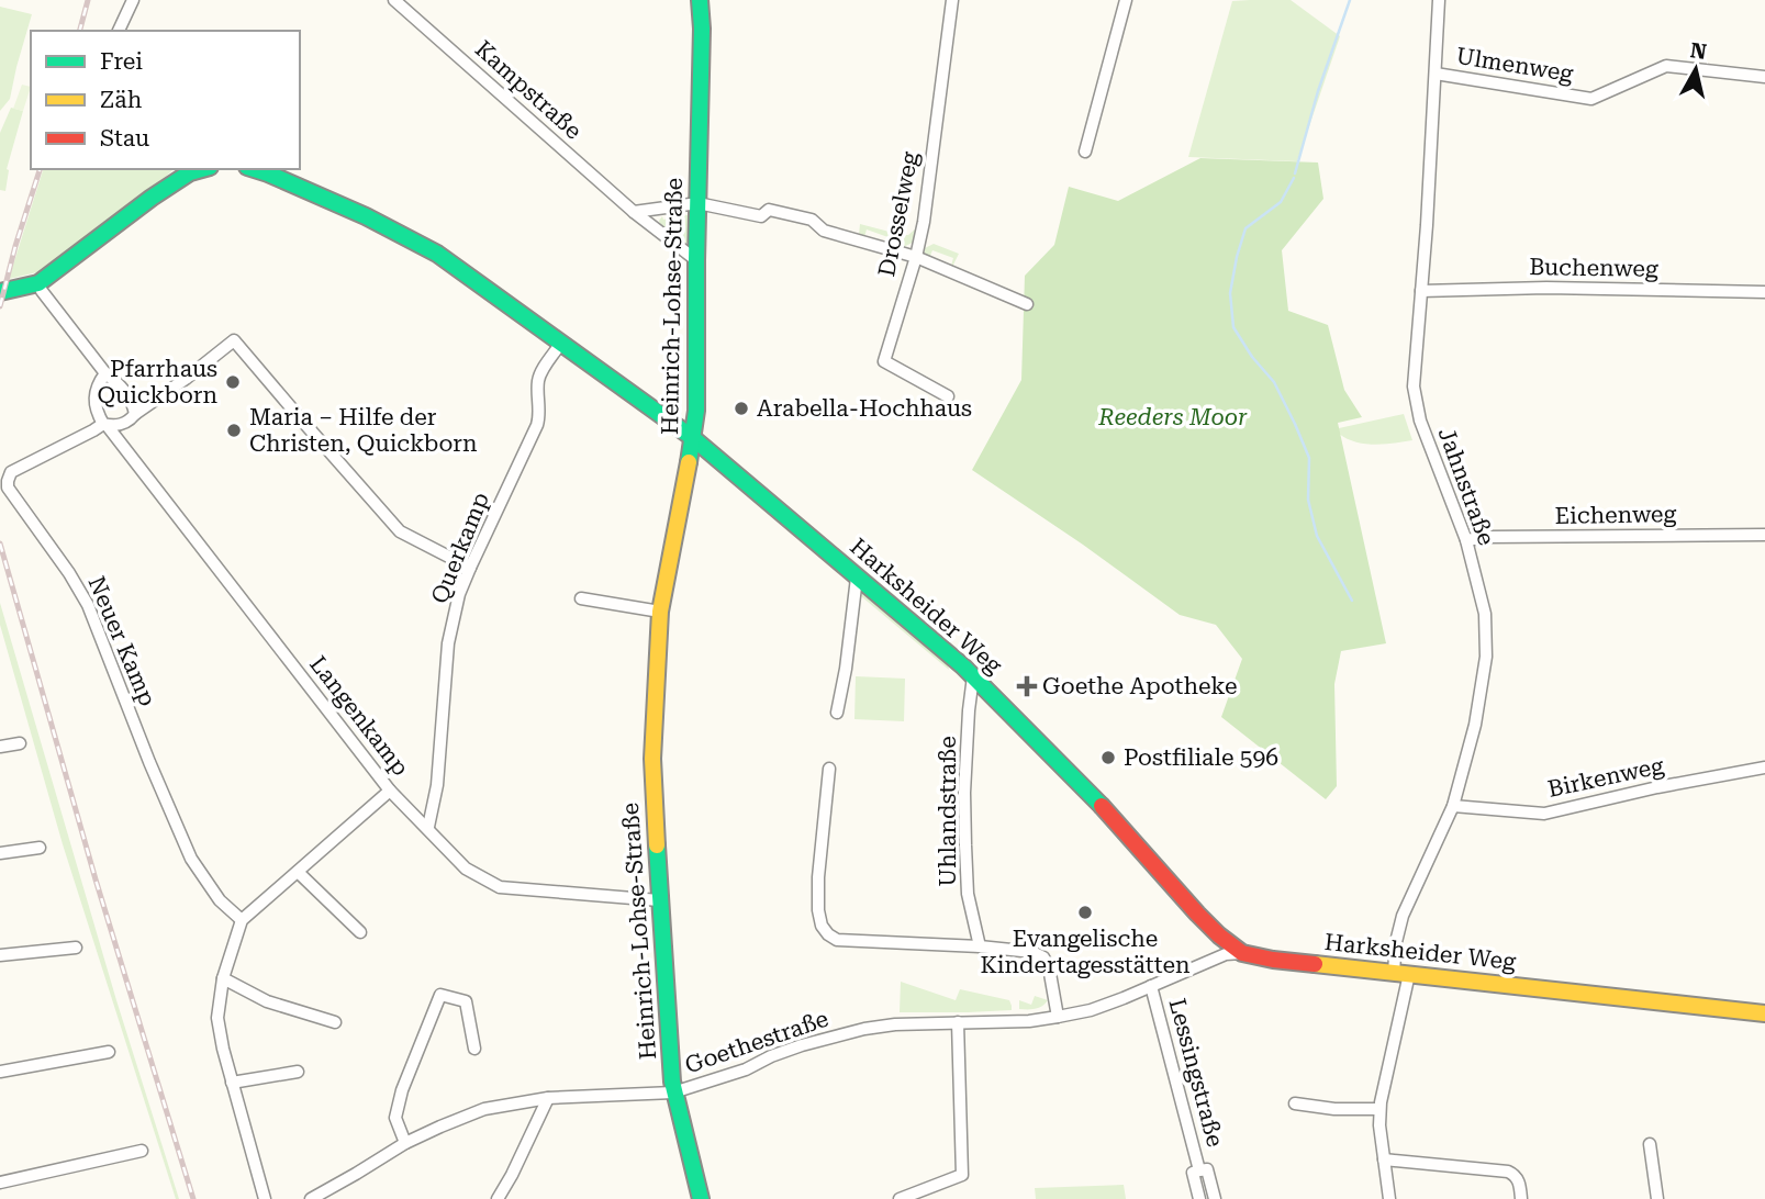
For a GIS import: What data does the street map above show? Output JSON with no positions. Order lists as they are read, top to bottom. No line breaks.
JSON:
{"streets":{"main road":["Heinrich-Lohse-Straße","Harksheider Weg"],"street":["Ulmenweg","Kampstraße","Drosselweg","Buchenweg","Jahnstraße","Eichenweg","Querkamp","Neuer Kamp","Langenkamp","Birkenweg","Uhlandstraße","Goethestraße","Lessingstraße"]},"crossings":[["Ulmenweg","Jahnstraße"],["Kampstraße","Heinrich-Lohse-Straße"],["Buchenweg","Jahnstraße"],["Heinrich-Lohse-Straße","Harksheider Weg"],["Heinrich-Lohse-Straße","Langenkamp"],["Heinrich-Lohse-Straße","Goethestraße"],["Jahnstraße","Eichenweg"],["Jahnstraße","Harksheider Weg"],["Jahnstraße","Birkenweg"],["Querkamp","Harksheider Weg"],["Querkamp","Langenkamp"],["Harksheider Weg","Uhlandstraße"],["Harksheider Weg","Goethestraße"],["Neuer Kamp","Langenkamp"],["Goethestraße","Lessingstraße"]],"parks":["Reeders Moor"],"places":{"other":["Pfarrhaus Quickborn","Arabella-Hochhaus","Maria – Hilfe der Christen, Quickborn","Postfiliale 596","Evangelische Kindertagesstätten"],"health":["Goethe Apotheke"]},"legend":["Frei","Zäh","Stau"],"north":"top"}
